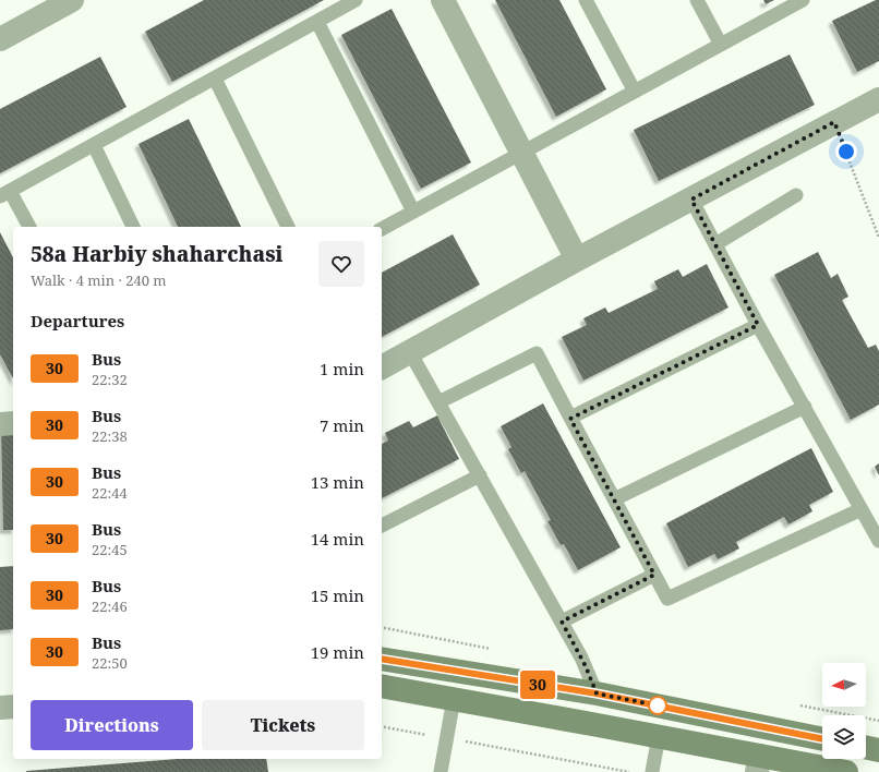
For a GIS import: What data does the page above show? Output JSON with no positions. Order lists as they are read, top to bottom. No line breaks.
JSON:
{"lines":["bus line 30"],"north":"left","page":{"on_map":"30","heading":[["58a Harbiy shaharchasi","Walk · 4 min · 240 m"],"Departures"],"list":[{"mark":"30","name":"Bus","note":"22:32","value":"1 min"},{"mark":"30","name":"Bus","note":"22:38","value":"7 min"},{"mark":"30","name":"Bus","note":"22:44","value":"13 min"},{"mark":"30","name":"Bus","note":"22:45","value":"14 min"},{"mark":"30","name":"Bus","note":"22:46","value":"15 min"},{"mark":"30","name":"Bus","note":"22:50","value":"19 min"}],"buttons":["Directions","Tickets"]}}
